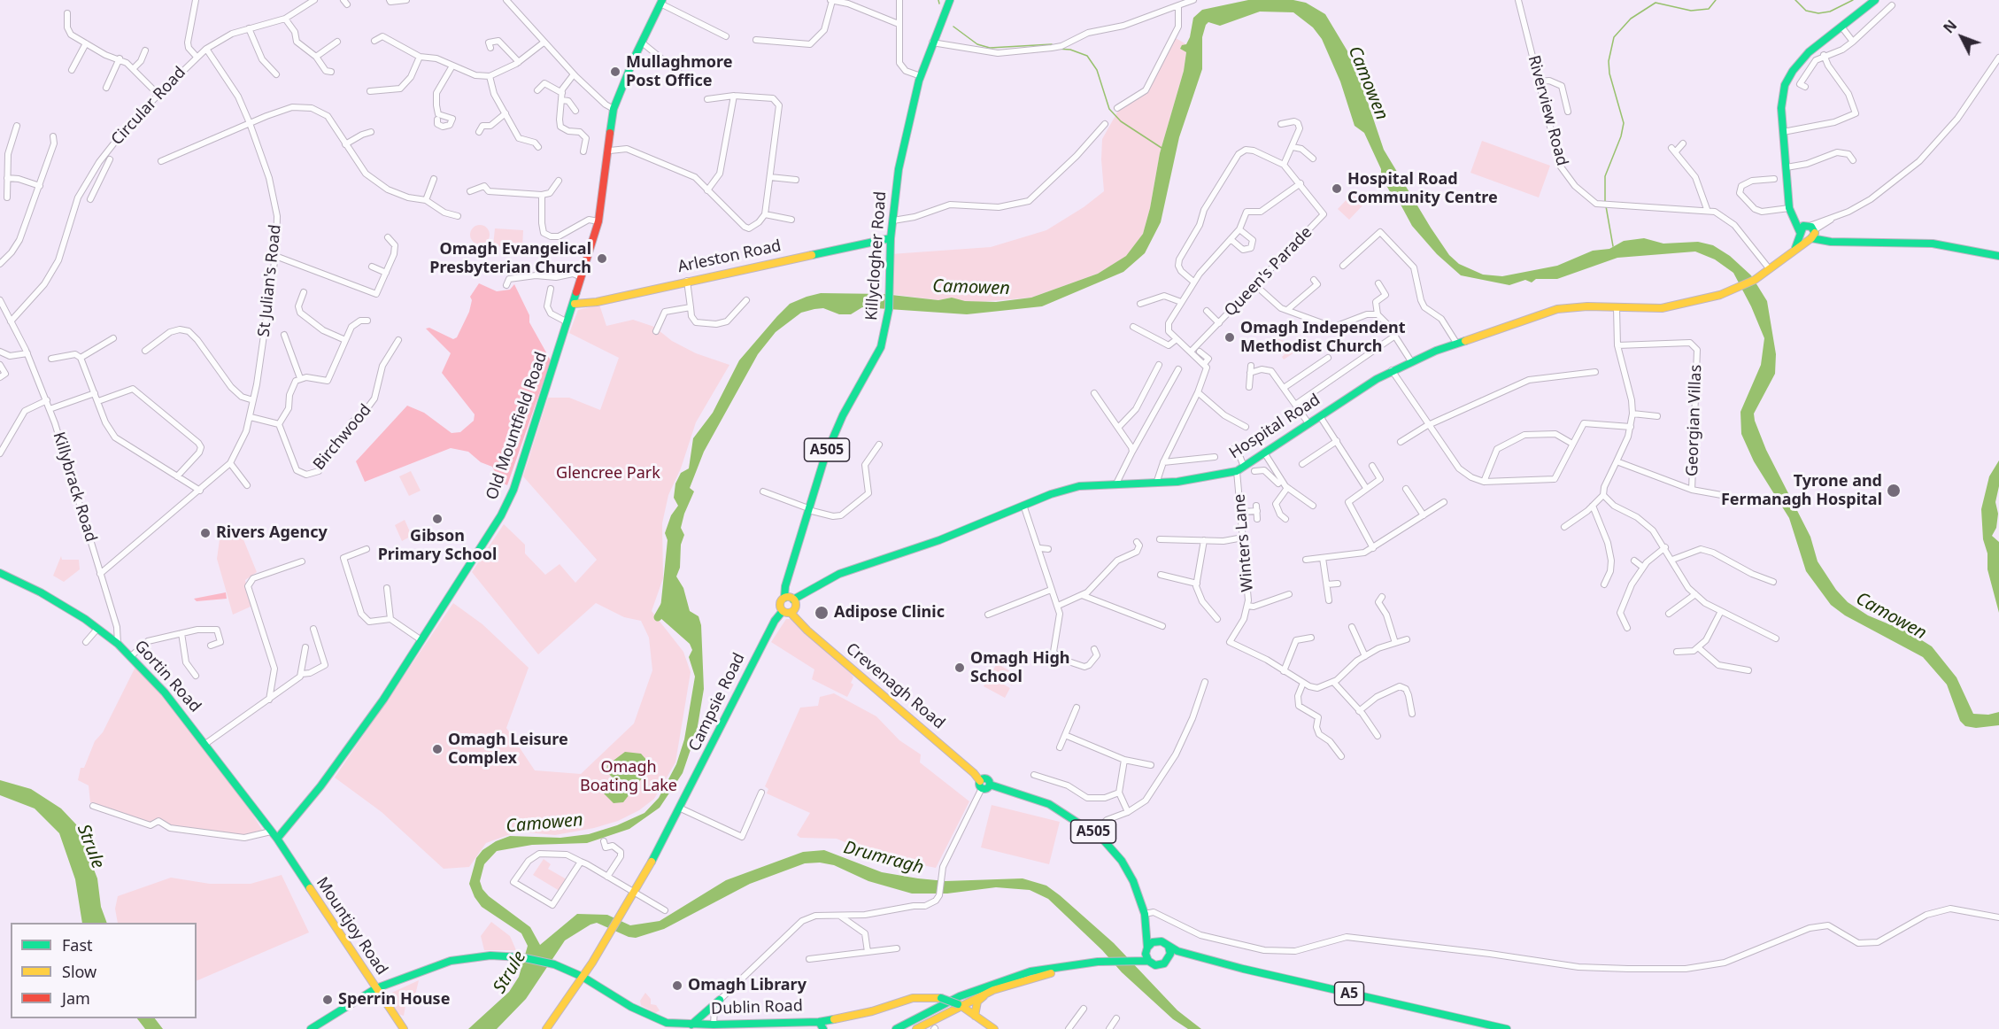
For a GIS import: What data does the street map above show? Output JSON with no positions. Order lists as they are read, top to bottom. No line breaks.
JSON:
{"streets":{"main road":["Killyclogher Road","Arleston Road","Old Mountfield Road","Hospital Road","A505","Gortin Road","Crevenagh Road","Campsie Road","Mountjoy Road","A5","Dublin Road"],"street":["Circular Road","Riverview Road","Queen's Parade","St Julian's Road","Georgian Villas","Birchwood","Killybrack Road","Winters Lane"]},"crossings":[["Circular Road","St Julian's Road"],["Circular Road","Killybrack Road"],["Killyclogher Road","Arleston Road"],["Killyclogher Road","Hospital Road"],["Killyclogher Road","A505"],["Killyclogher Road","Crevenagh Road"],["Killyclogher Road","Campsie Road"],["Arleston Road","Old Mountfield Road"],["Old Mountfield Road","Gortin Road"],["Old Mountfield Road","Mountjoy Road"],["Hospital Road","A505"],["Hospital Road","Winters Lane"],["Hospital Road","Crevenagh Road"],["Hospital Road","Campsie Road"],["A505","Crevenagh Road"],["A505","Campsie Road"],["A505","A5"],["Killybrack Road","Gortin Road"],["Gortin Road","Mountjoy Road"],["Crevenagh Road","Campsie Road"],["Campsie Road","Dublin Road"],["Mountjoy Road","Dublin Road"]],"water":["Camowen","Strule","Drumragh"],"parks":["Glencree Park","Omagh Boating Lake"],"places":["Mullaghmore Post Office","Hospital Road Community Centre","Omagh Evangelical Presbyterian Church","Omagh Independent Methodist Church","Tyrone and Fermanagh Hospital","Gibson Primary School","Rivers Agency","Adipose Clinic","Omagh High School","Omagh Leisure Complex","Omagh Library","Sperrin House"],"legend":["Fast","Slow","Jam"],"north":"top left"}
